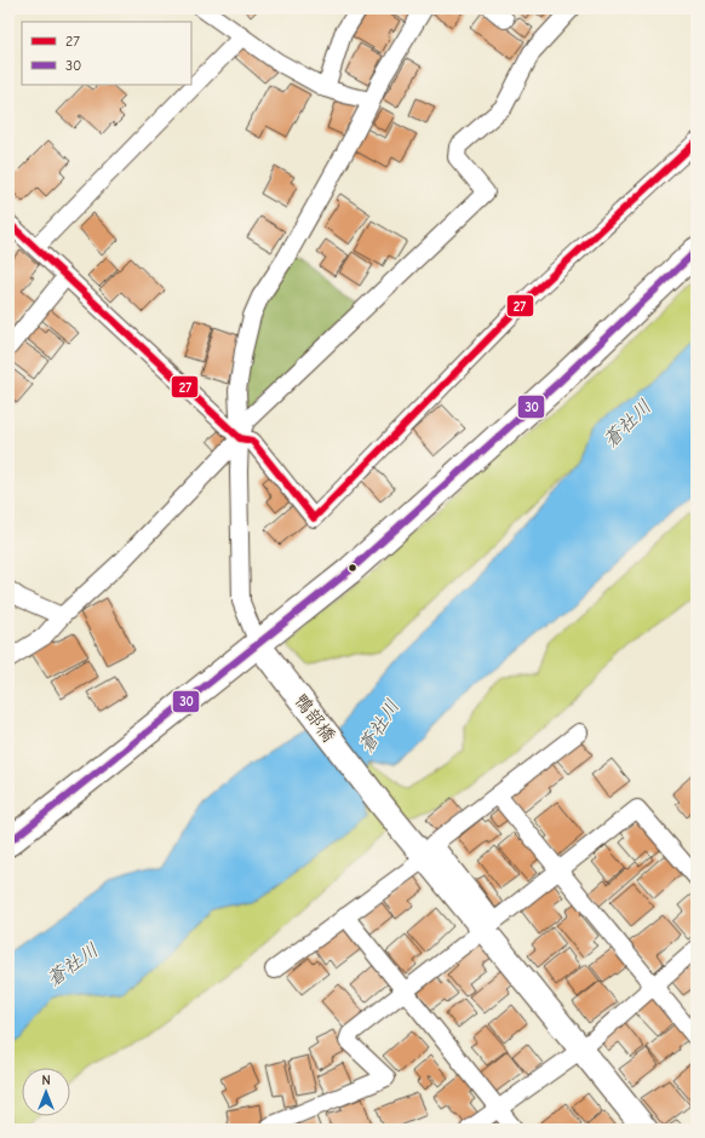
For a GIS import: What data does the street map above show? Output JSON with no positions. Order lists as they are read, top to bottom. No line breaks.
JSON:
{"streets":{"street":["鴨部橋"]},"water":["蒼社川"],"lines":["transit line 27","transit line 30"],"legend":["27","30"],"north":"top"}
